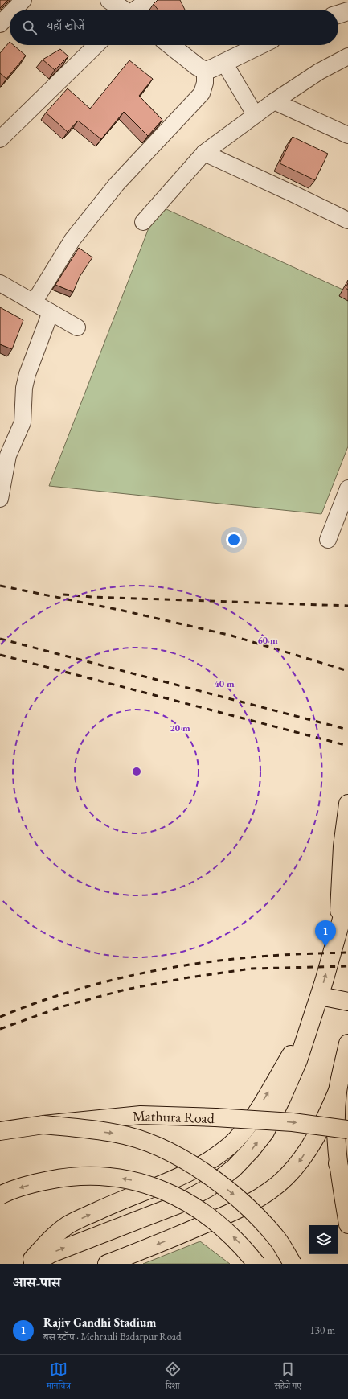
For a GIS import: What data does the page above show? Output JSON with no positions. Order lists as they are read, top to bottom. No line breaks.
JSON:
{"streets":{"main road":["Mathura Road"]},"one_way":["Mathura Road"],"page":{"search":"यहाँ खोजें","pins":"1","heading":"आस-पास","list":[{"mark":"1","name":"Rajiv Gandhi Stadium","note":"बस स्टॉप · Mehrauli Badarpur Road","value":"130 m"}],"nav":["मानचित्र","दिशा","सहेजे गए"]},"rings":["60 m","40 m","20 m"]}
